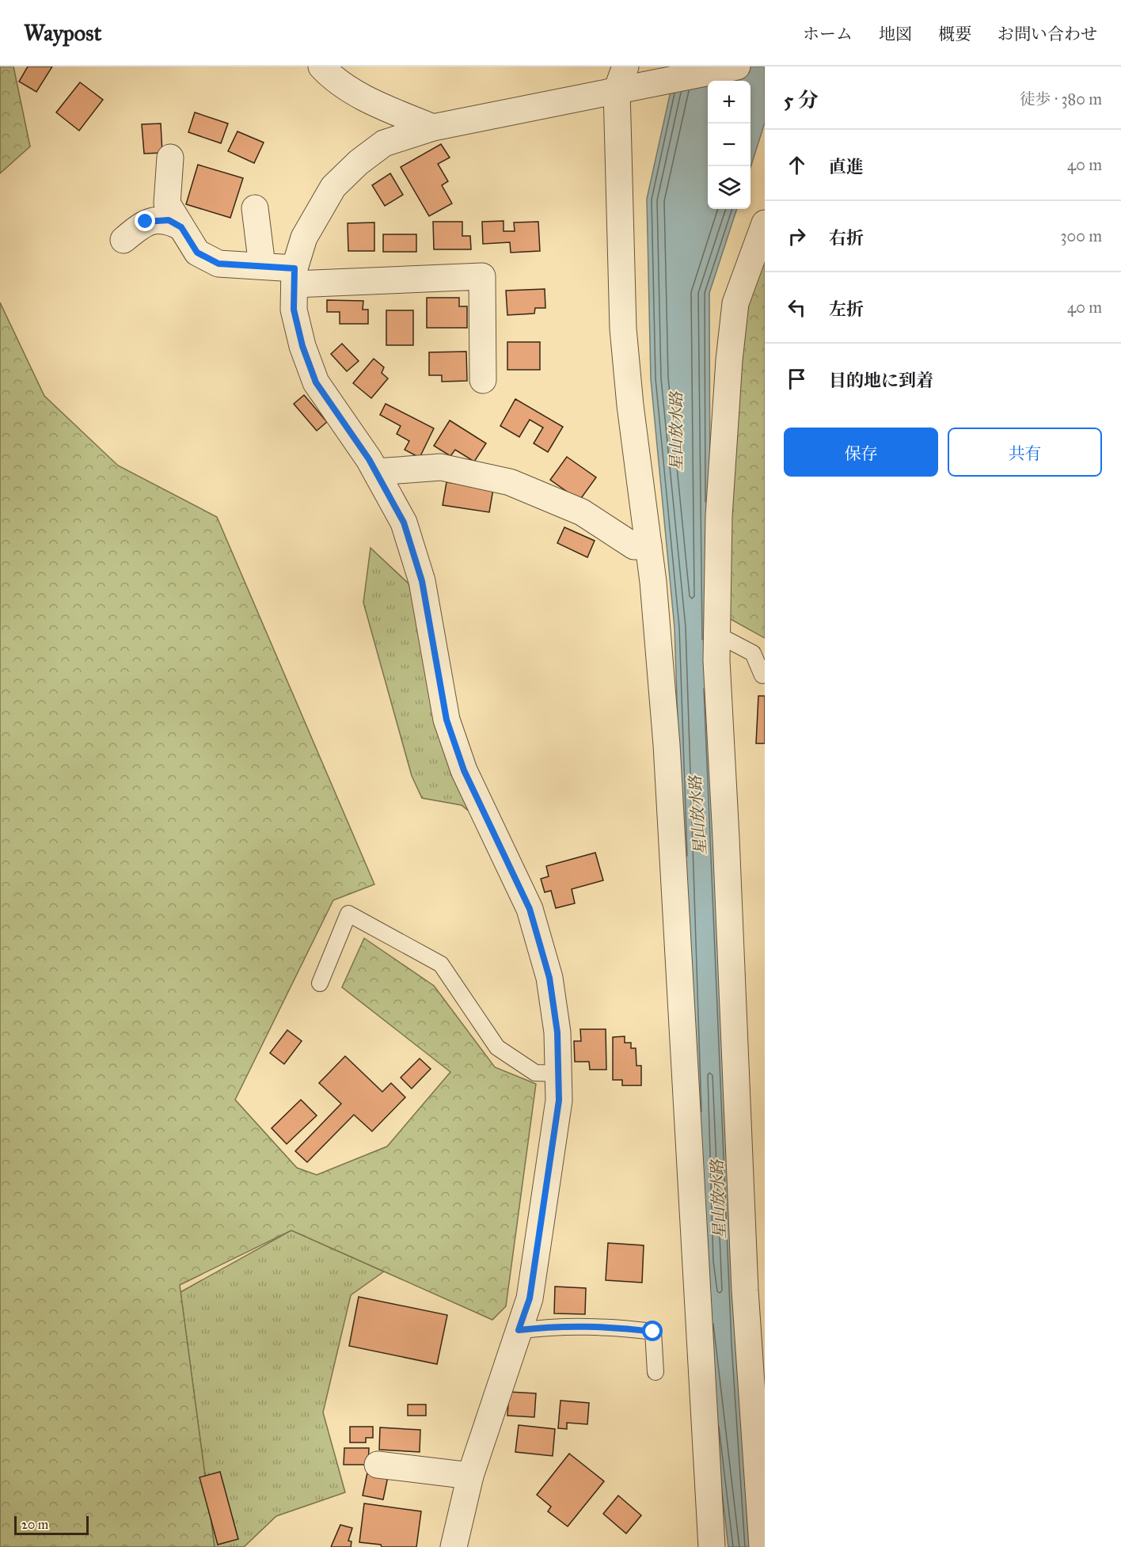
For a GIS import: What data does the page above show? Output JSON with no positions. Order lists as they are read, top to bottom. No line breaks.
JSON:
{"water":["星山放水路"],"scale_bar":"20 m","page":{"header":"Waypost","nav":["ホーム","地図","概要","お問い合わせ"],"heading":["5 分","徒歩 · 380 m"],"map_buttons":["+","−"],"list":[["直進","40 m"],["右折","300 m"],["左折","40 m"],"目的地に到着"],"buttons":["保存","共有"],"scale":"20 m"}}
